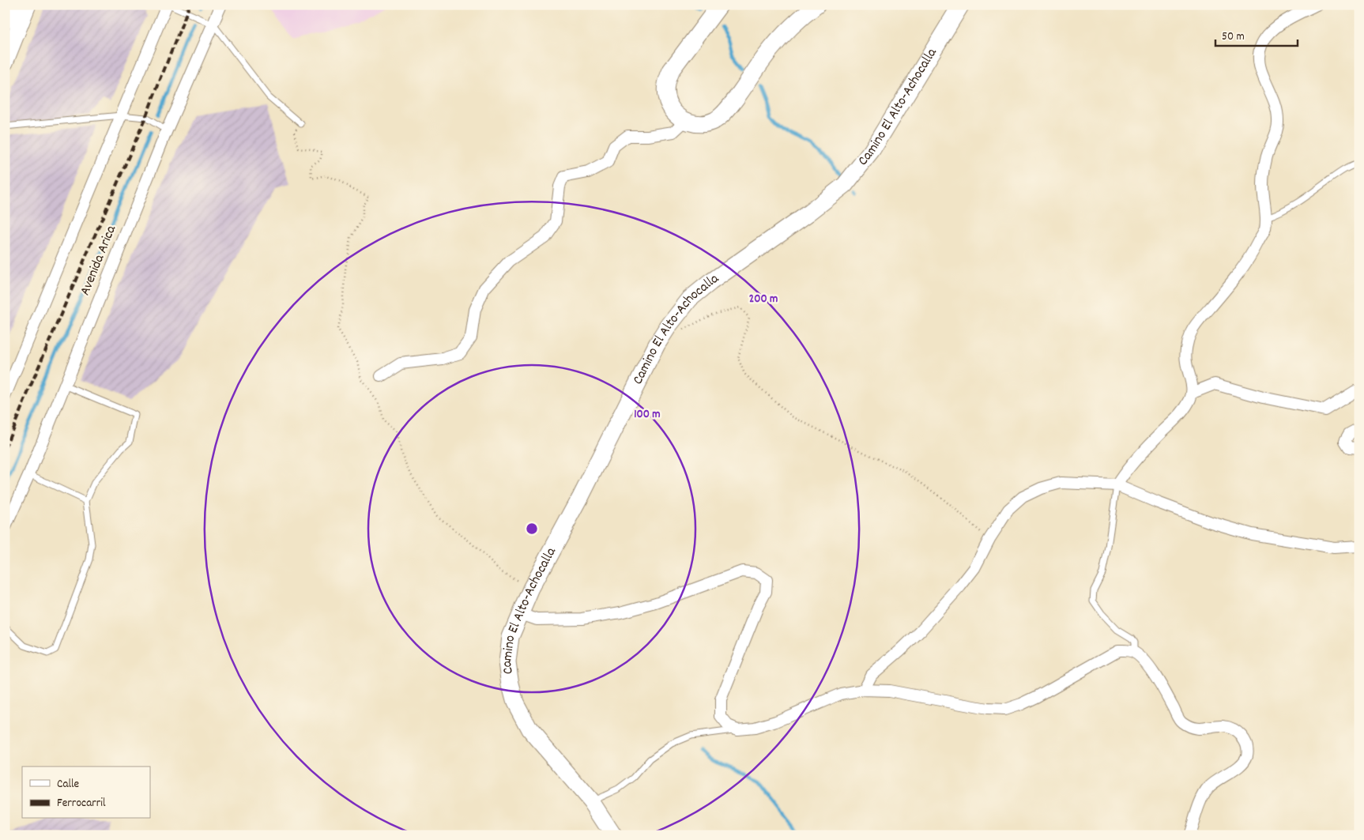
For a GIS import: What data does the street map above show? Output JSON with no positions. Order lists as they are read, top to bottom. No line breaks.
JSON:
{"streets":{"main road":["Camino El Alto-Achocalla"],"street":["Avenida Arica"]},"legend":["Calle","Ferrocarril"],"scale_bar":"50 m","rings":["200 m","100 m"]}
